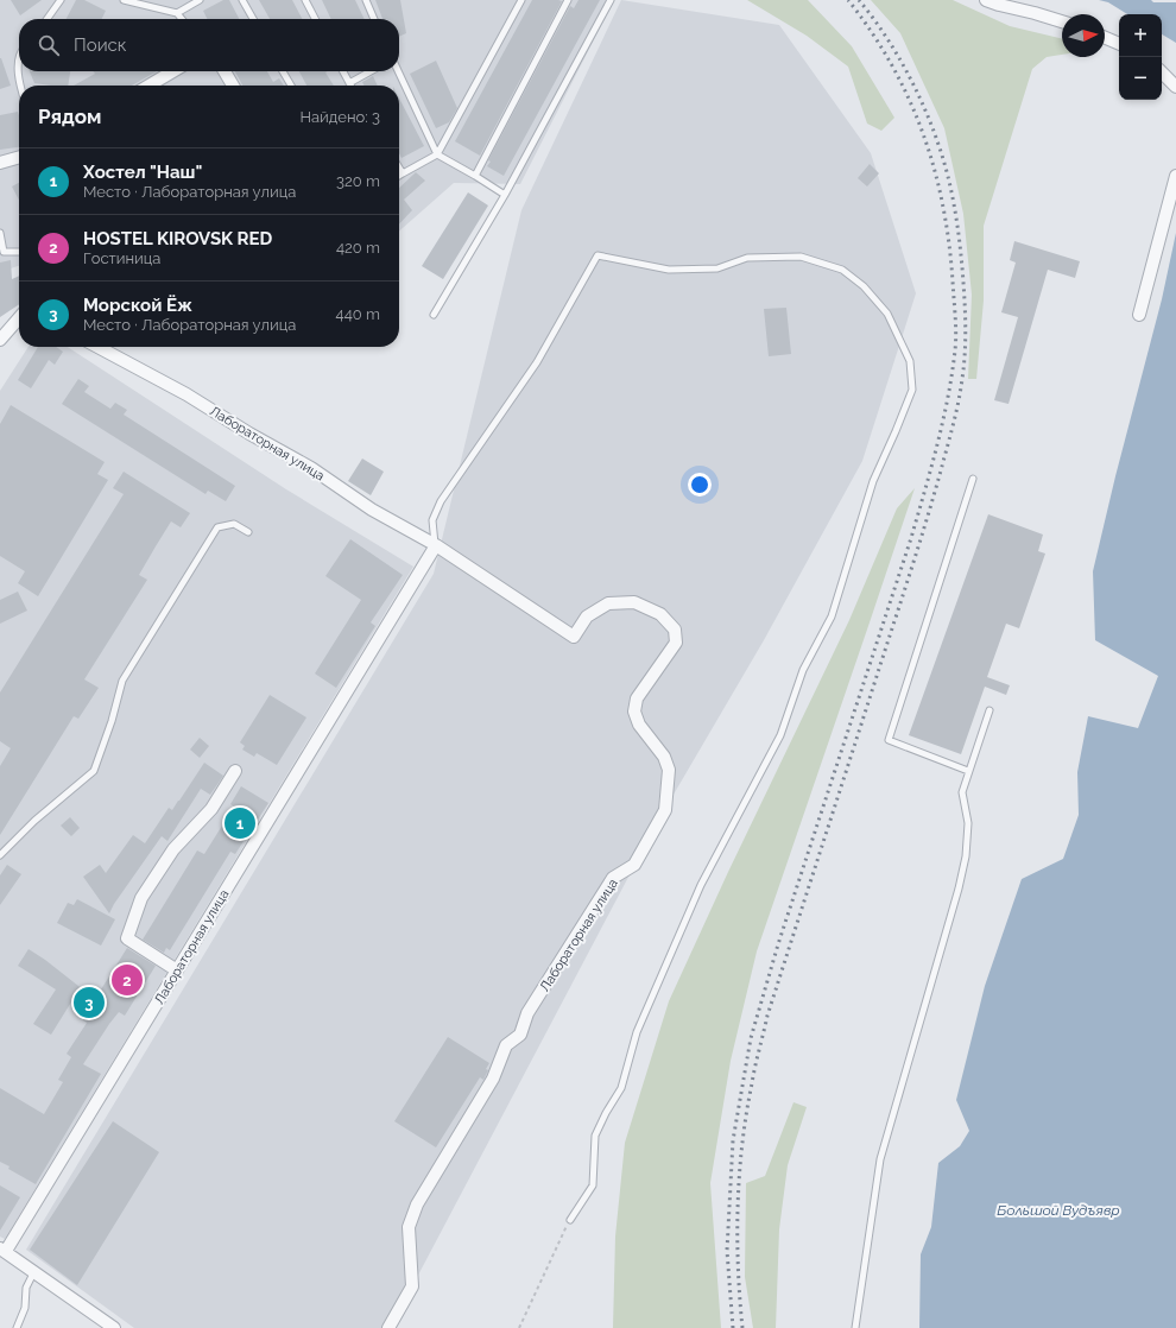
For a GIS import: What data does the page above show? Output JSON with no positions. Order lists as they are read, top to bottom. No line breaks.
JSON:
{"streets":{"street":["Лабораторная улица"]},"water":["Большой Вудъявр"],"north":"right","page":{"map_buttons":["+","−"],"search":"Поиск","heading":["Рядом","Найдено: 3"],"list":[{"mark":"1","name":"Хостел \"Наш\"","note":"Место · Лабораторная улица","value":"320 m"},{"mark":"2","name":"HOSTEL KIROVSK RED","note":"Гостиница","value":"420 m"},{"mark":"3","name":"Морской Ёж","note":"Место · Лабораторная улица","value":"440 m"}],"pins":["1","2","3"]}}
